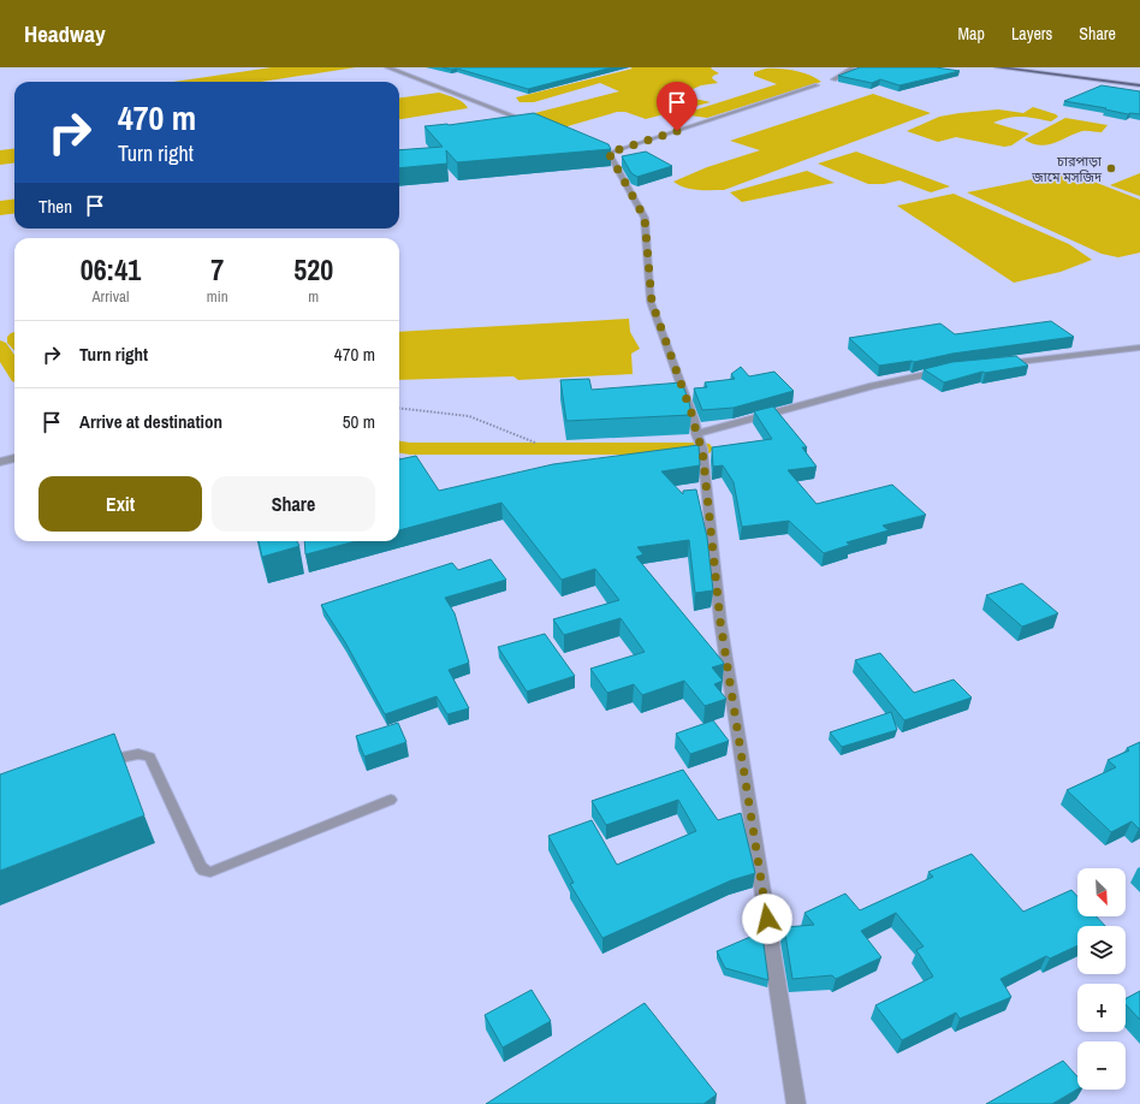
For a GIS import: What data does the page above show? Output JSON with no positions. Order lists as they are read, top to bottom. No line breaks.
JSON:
{"places":["চারপাড়া জামে মসজিদ"],"north":"bottom right","page":{"header":"Headway","nav":["Map","Layers","Share"],"turn":["470 m","Turn right"],"then":"Then","eta":["06:41","Arrival","7","min","520","m"],"list":[{"name":"Turn right","value":"470 m"},{"name":"Arrive at destination","value":"50 m"}],"buttons":["Exit","Share"],"map_buttons":["+","−"]}}
